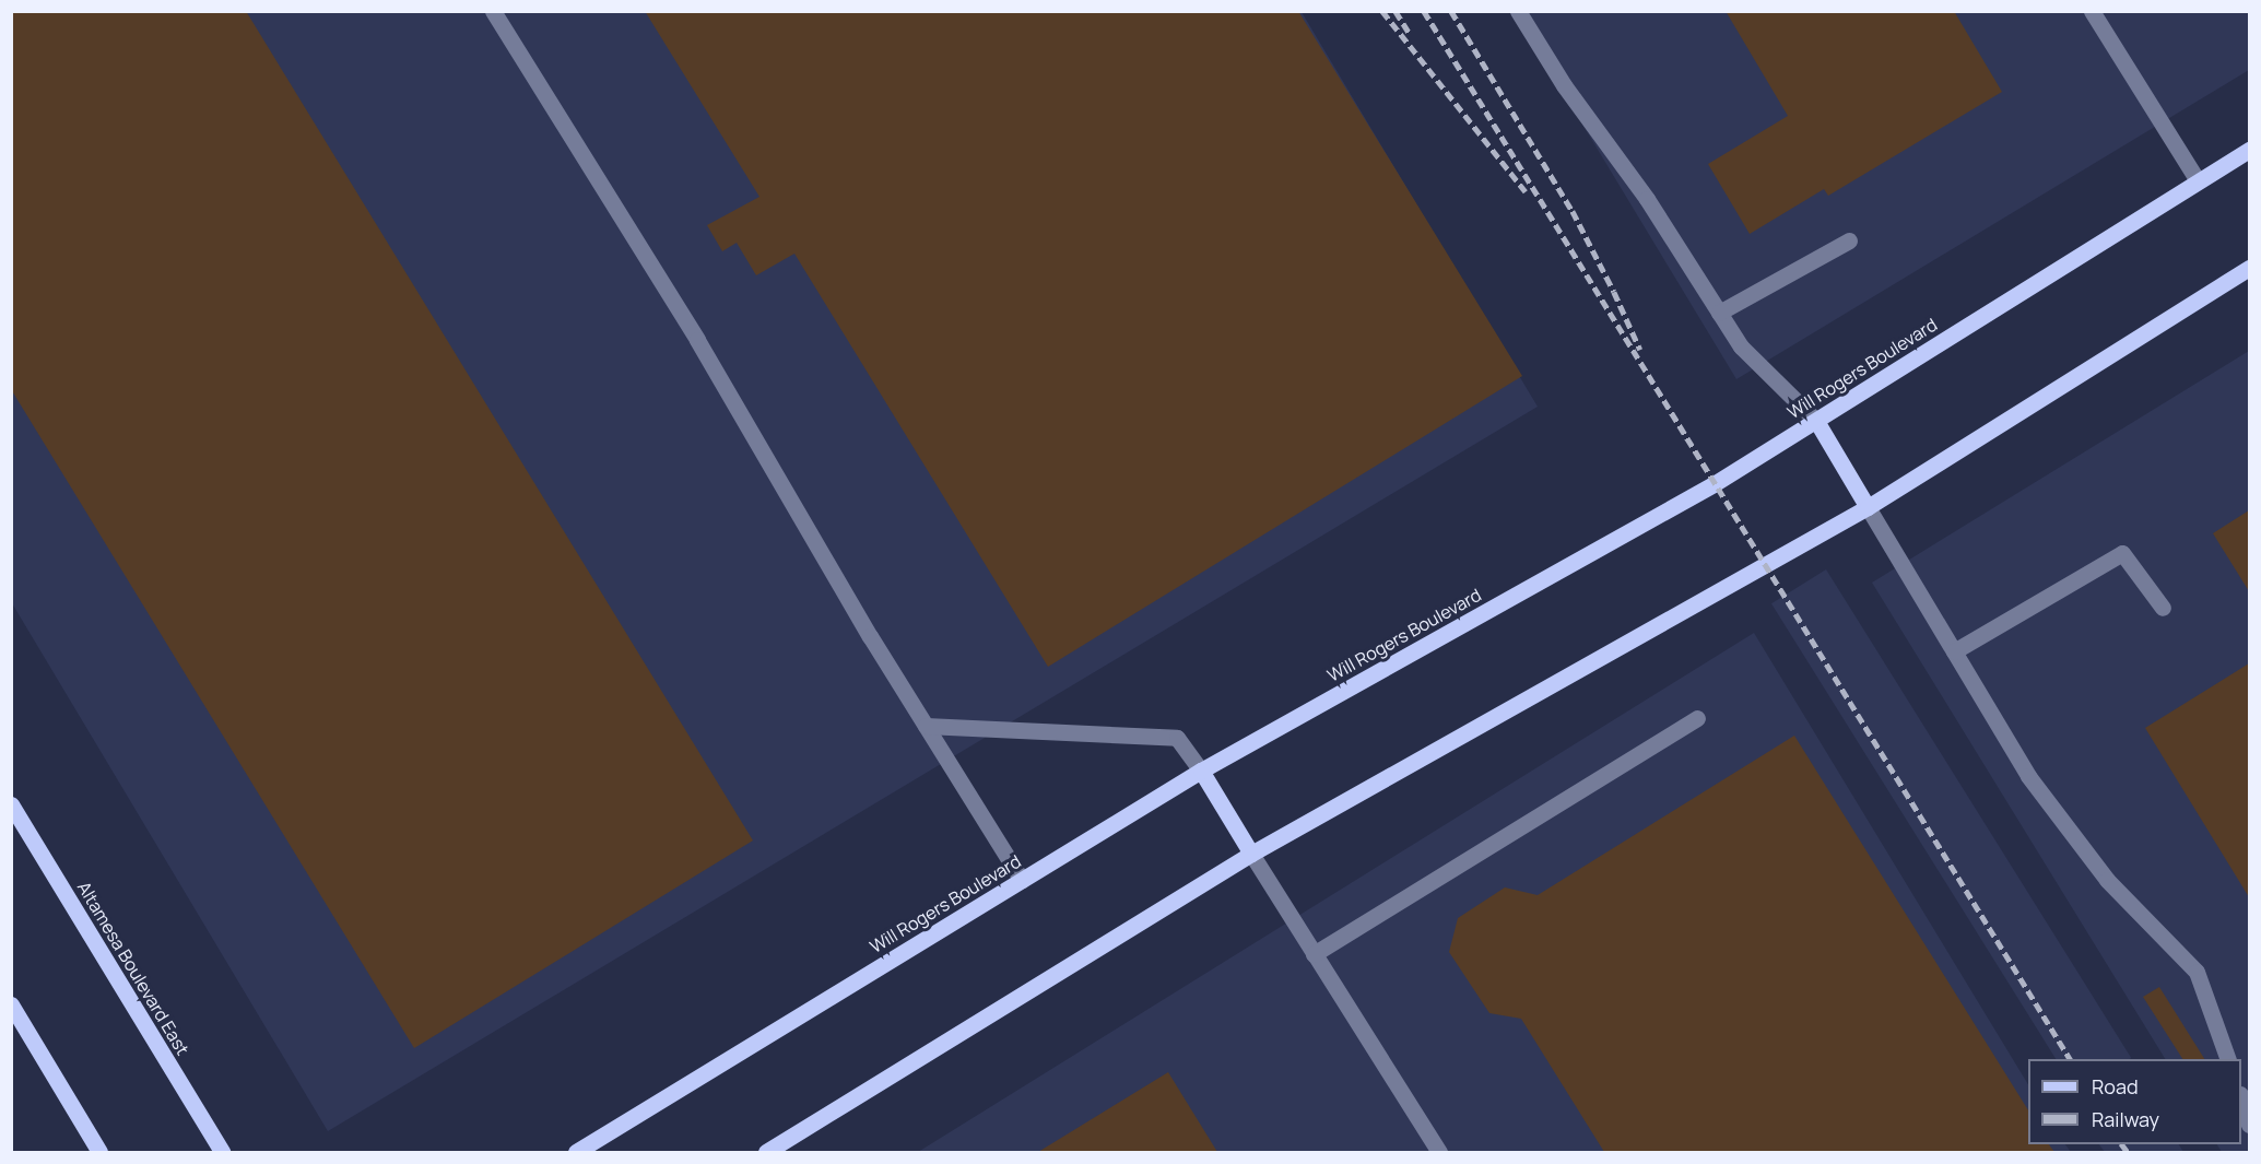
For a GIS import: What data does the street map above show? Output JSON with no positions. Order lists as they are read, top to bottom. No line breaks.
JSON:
{"streets":{"main road":["Will Rogers Boulevard","Altamesa Boulevard East"]},"legend":["Road","Railway"]}
